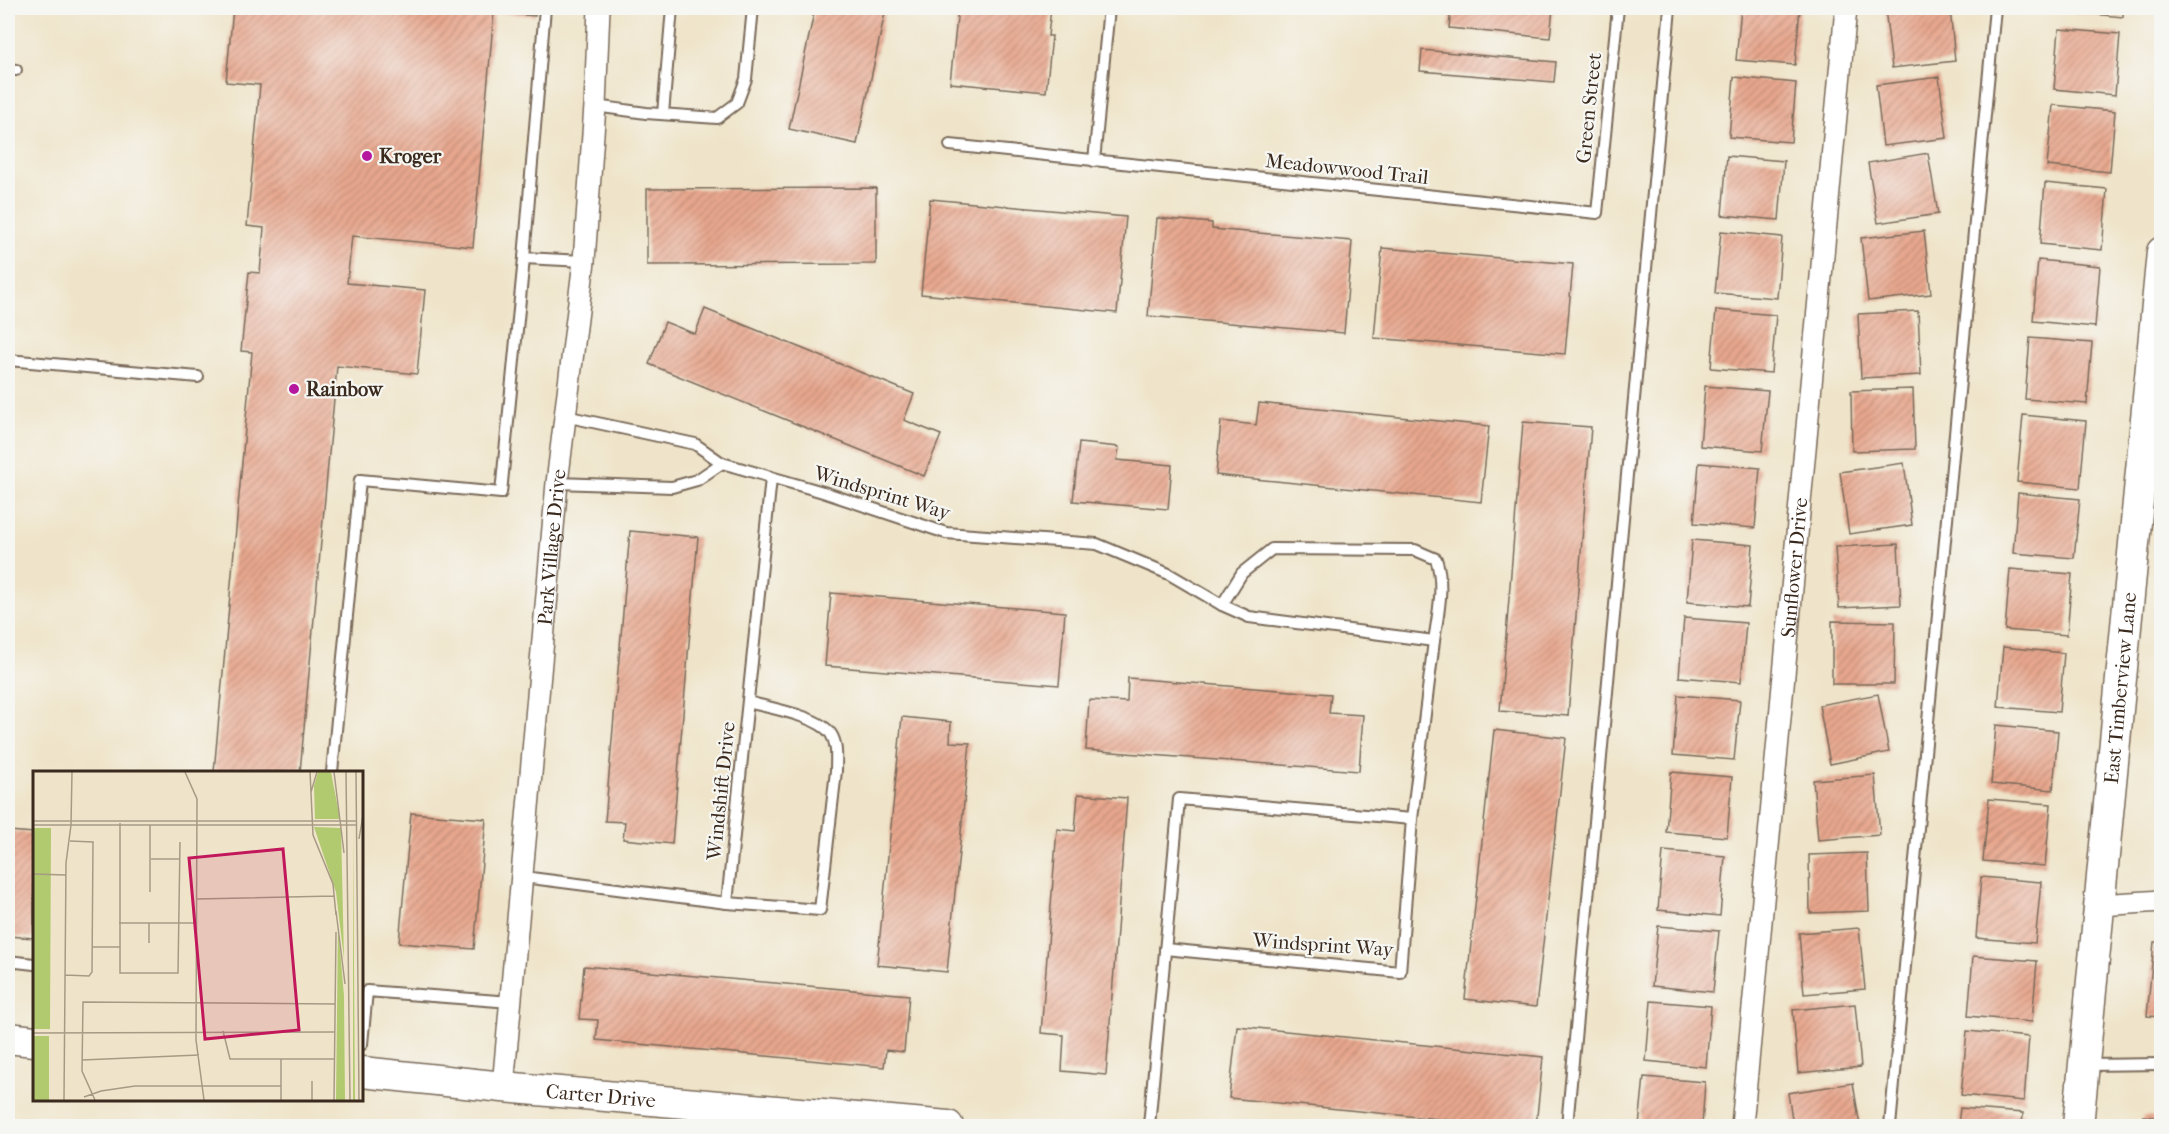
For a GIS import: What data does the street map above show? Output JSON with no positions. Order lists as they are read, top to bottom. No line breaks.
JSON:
{"streets":{"street":["Park Village Drive","Sunflower Drive","East Timberview Lane","Carter Drive"],"lane":["Green Street","Meadowwood Trail","Windsprint Way","Windshift Drive"]},"crossings":[["Green Street","Meadowwood Trail"],["Windsprint Way","Park Village Drive"],["Windsprint Way","Windshift Drive"],["Park Village Drive","Carter Drive"]],"places":["Kroger","Rainbow"]}
